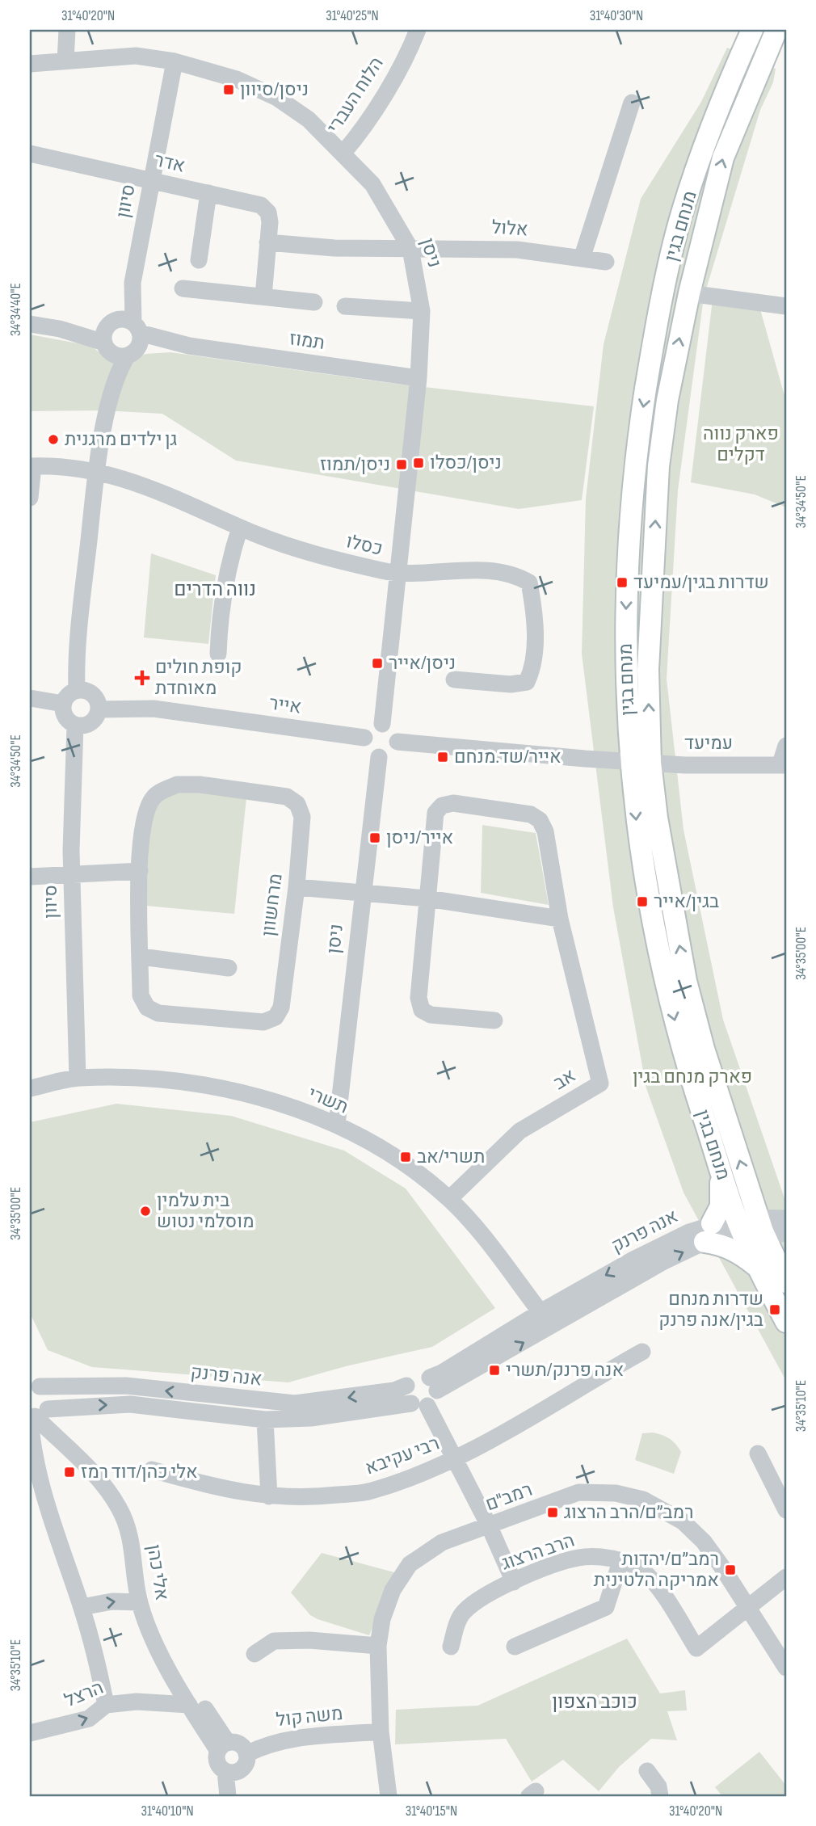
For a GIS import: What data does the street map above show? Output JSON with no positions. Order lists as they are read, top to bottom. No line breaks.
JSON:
{"streets":{"main road":["מנחם בגין"],"street":["הלוח העברי","אדר","סיוון","אלול","ניסן","תמוז","כסלו","אייר","עמיעד","מרחשוון","אב","תשרי","אנה פרנק","רבי עקיבא","רמב\"ם","הרב הרצוג","אלי כהן","הרצל","משה קול"]},"crossings":[["הלוח העברי","ניסן"],["אדר","סיוון"],["סיוון","ניסן"],["סיוון","תמוז"],["סיוון","כסלו"],["סיוון","אייר"],["סיוון","תשרי"],["מנחם בגין","עמיעד"],["מנחם בגין","אנה פרנק"],["אלול","ניסן"],["ניסן","תמוז"],["ניסן","כסלו"],["ניסן","אייר"],["ניסן","תשרי"],["אב","תשרי"],["תשרי","אנה פרנק"],["אנה פרנק","אלי כהן"],["רמב\"ם","הרב הרצוג"],["רמב\"ם","משה קול"],["אלי כהן","הרצל"],["אלי כהן","משה קול"]],"one_way":["הרצל"],"districts":["נווה הדרים","כוכב הצפון"],"parks":["פארק נווה דקלים","פארק מנחם בגין"],"places":{"transit":["ניסן/סיוון","ניסן/כסלו","ניסן/תמוז","שדרות בגין/עמיעד","ניסן/אייר","אייר/שד.מנחם","אייר/ניסן","בגין/אייר","תשרי/אב","שדרות מנחם בגין/אנה פרנק","אנה פרנק/תשרי","אלי כהן/דוד רמז","רמב״ם/הרב הרצוג","רמב״ם/יהדות אמריקה הלטינית"],"other":["גן ילדים מרגנית","בית עלמין מוסלמי נטוש"],"health":["קופת חולים מאוחדת"]},"coordinates":["31°40'20\"N","31°40'25\"N","31°40'30\"N","34°34'40\"E","34°34'50\"E","34°35'00\"E","34°35'10\"E","31°40'10\"N","31°40'15\"N"]}
